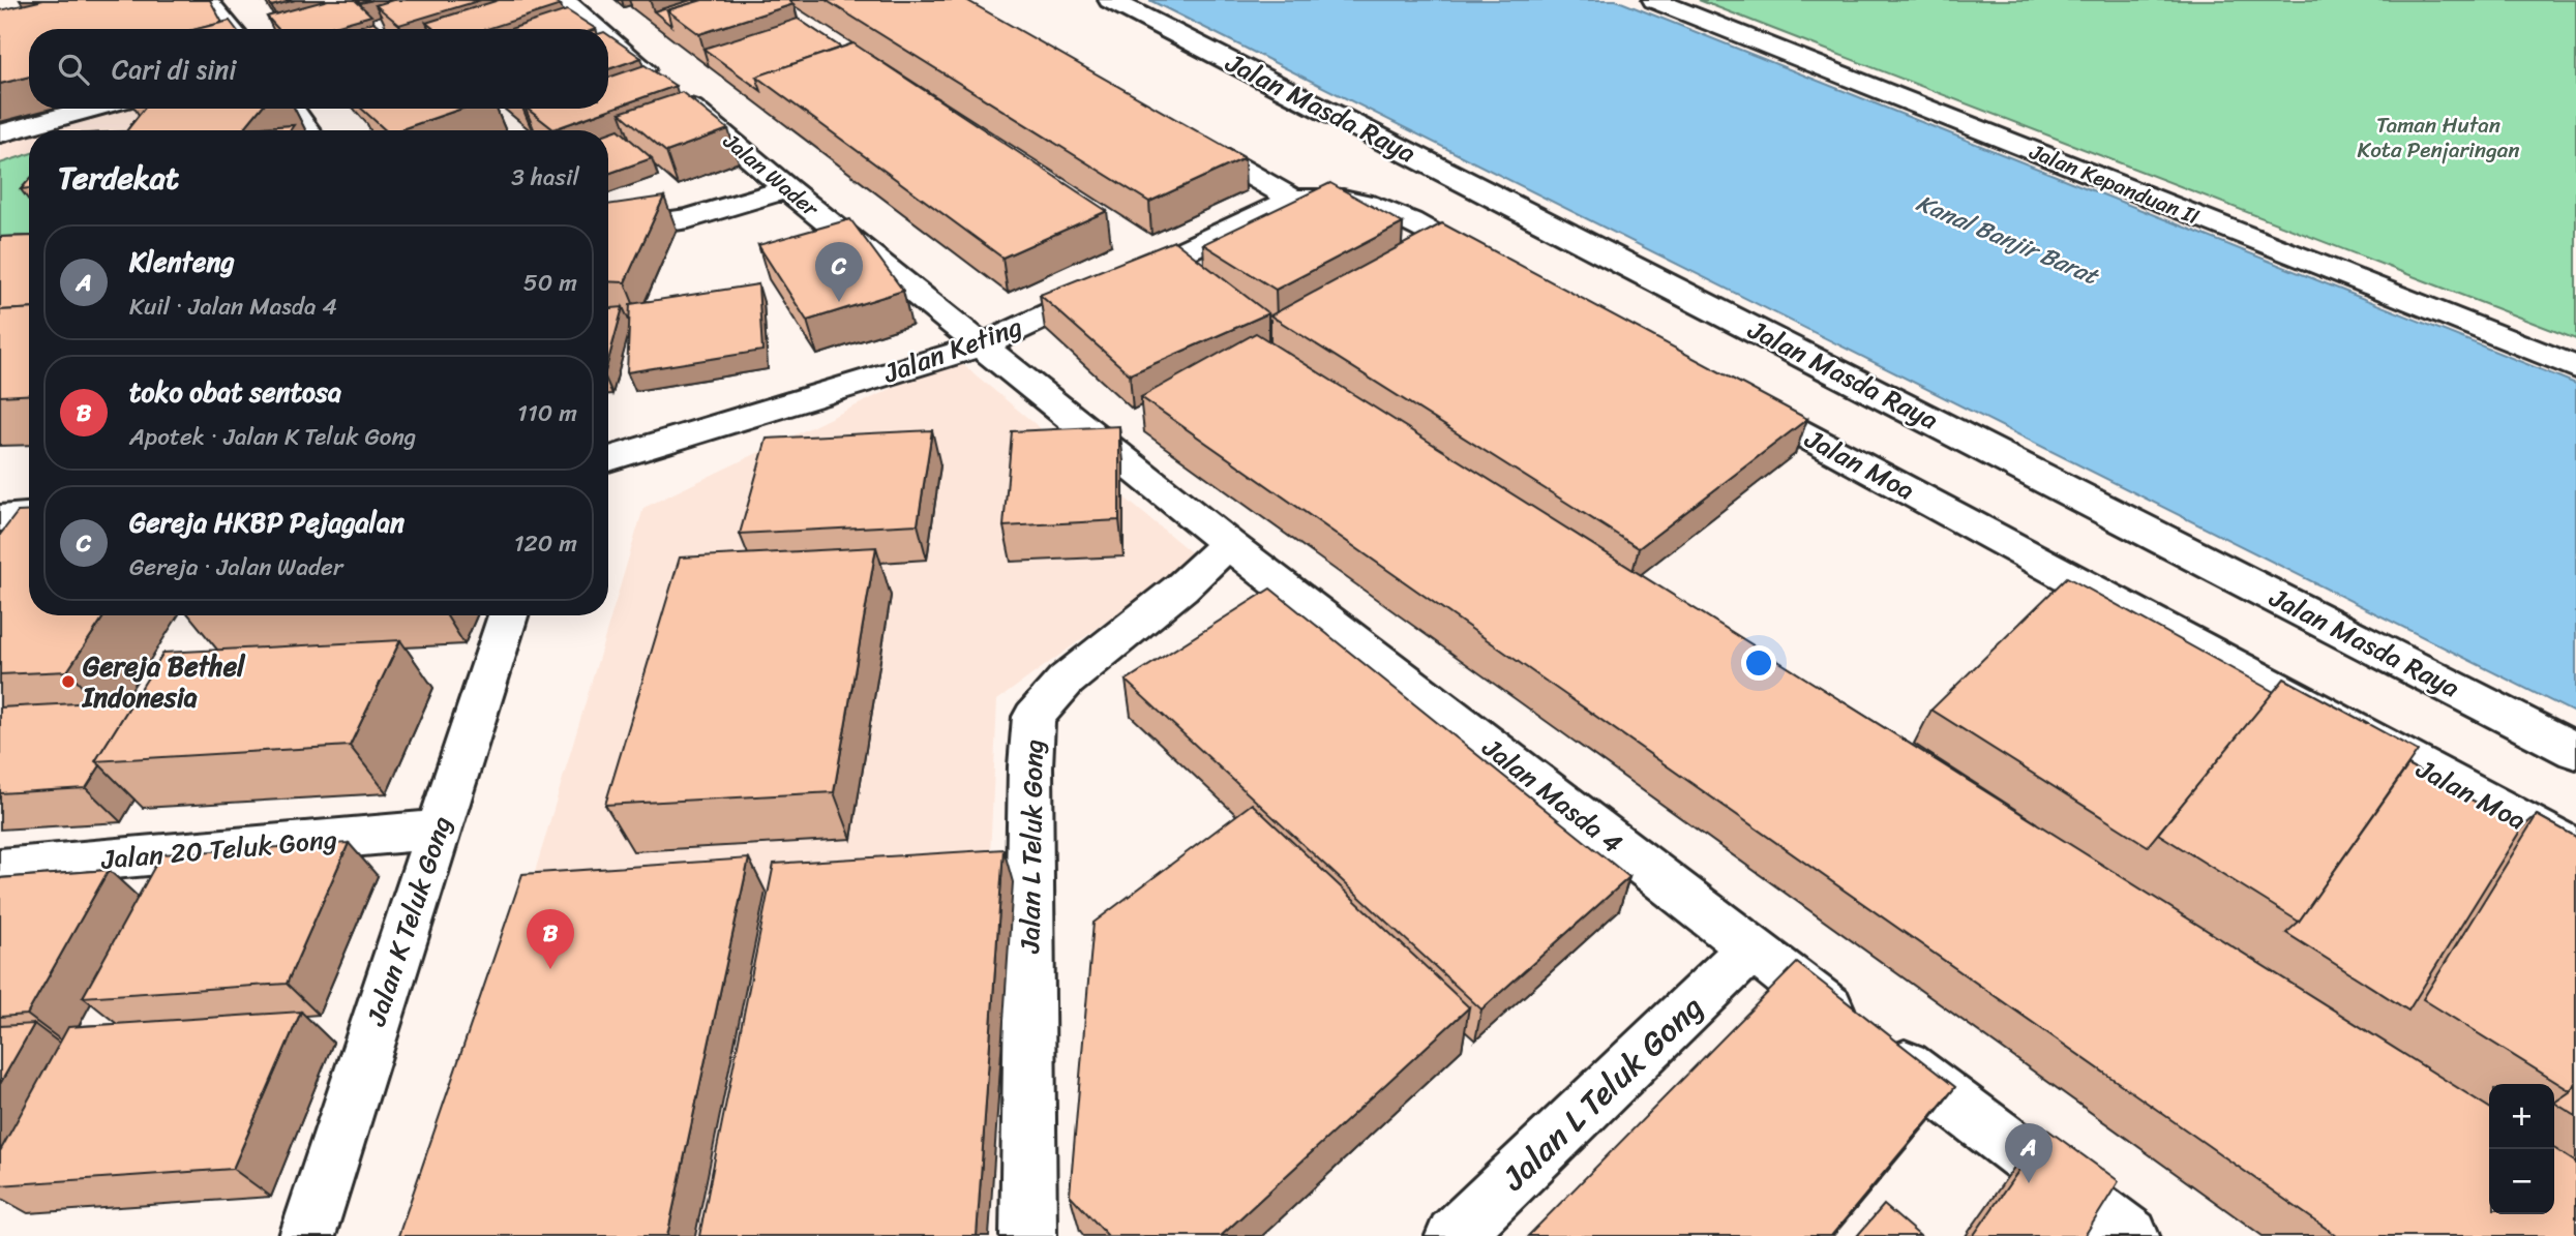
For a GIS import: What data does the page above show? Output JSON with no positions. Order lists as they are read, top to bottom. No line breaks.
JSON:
{"streets":{"street":["Jalan Masda Raya","Jalan Wader","Jalan Kepanduan II","Jalan Keting","Jalan Moa","Jalan Masda 4","Jalan L Teluk Gong","Jalan 20 Teluk Gong","Jalan K Teluk Gong"]},"crossings":[["Jalan Wader","Jalan Keting"],["Jalan Wader","Jalan Masda 4"],["Jalan Keting","Jalan Masda 4"],["Jalan Masda 4","Jalan L Teluk Gong"],["Jalan 20 Teluk Gong","Jalan K Teluk Gong"]],"water":["Kanal Banjir Barat"],"parks":["Taman Hutan Kota Penjaringan"],"places":["Gereja Bethel Indonesia"],"page":{"search":"Cari di sini","heading":["Terdekat","3 hasil"],"list":[{"mark":"A","name":"Klenteng","note":"Kuil · Jalan Masda 4","value":"50 m"},{"mark":"B","name":"toko obat sentosa","note":"Apotek · Jalan K Teluk Gong","value":"110 m"},{"mark":"C","name":"Gereja HKBP Pejagalan","note":"Gereja · Jalan Wader","value":"120 m"}],"pins":["C","B","A"],"map_buttons":["+","−"]}}
